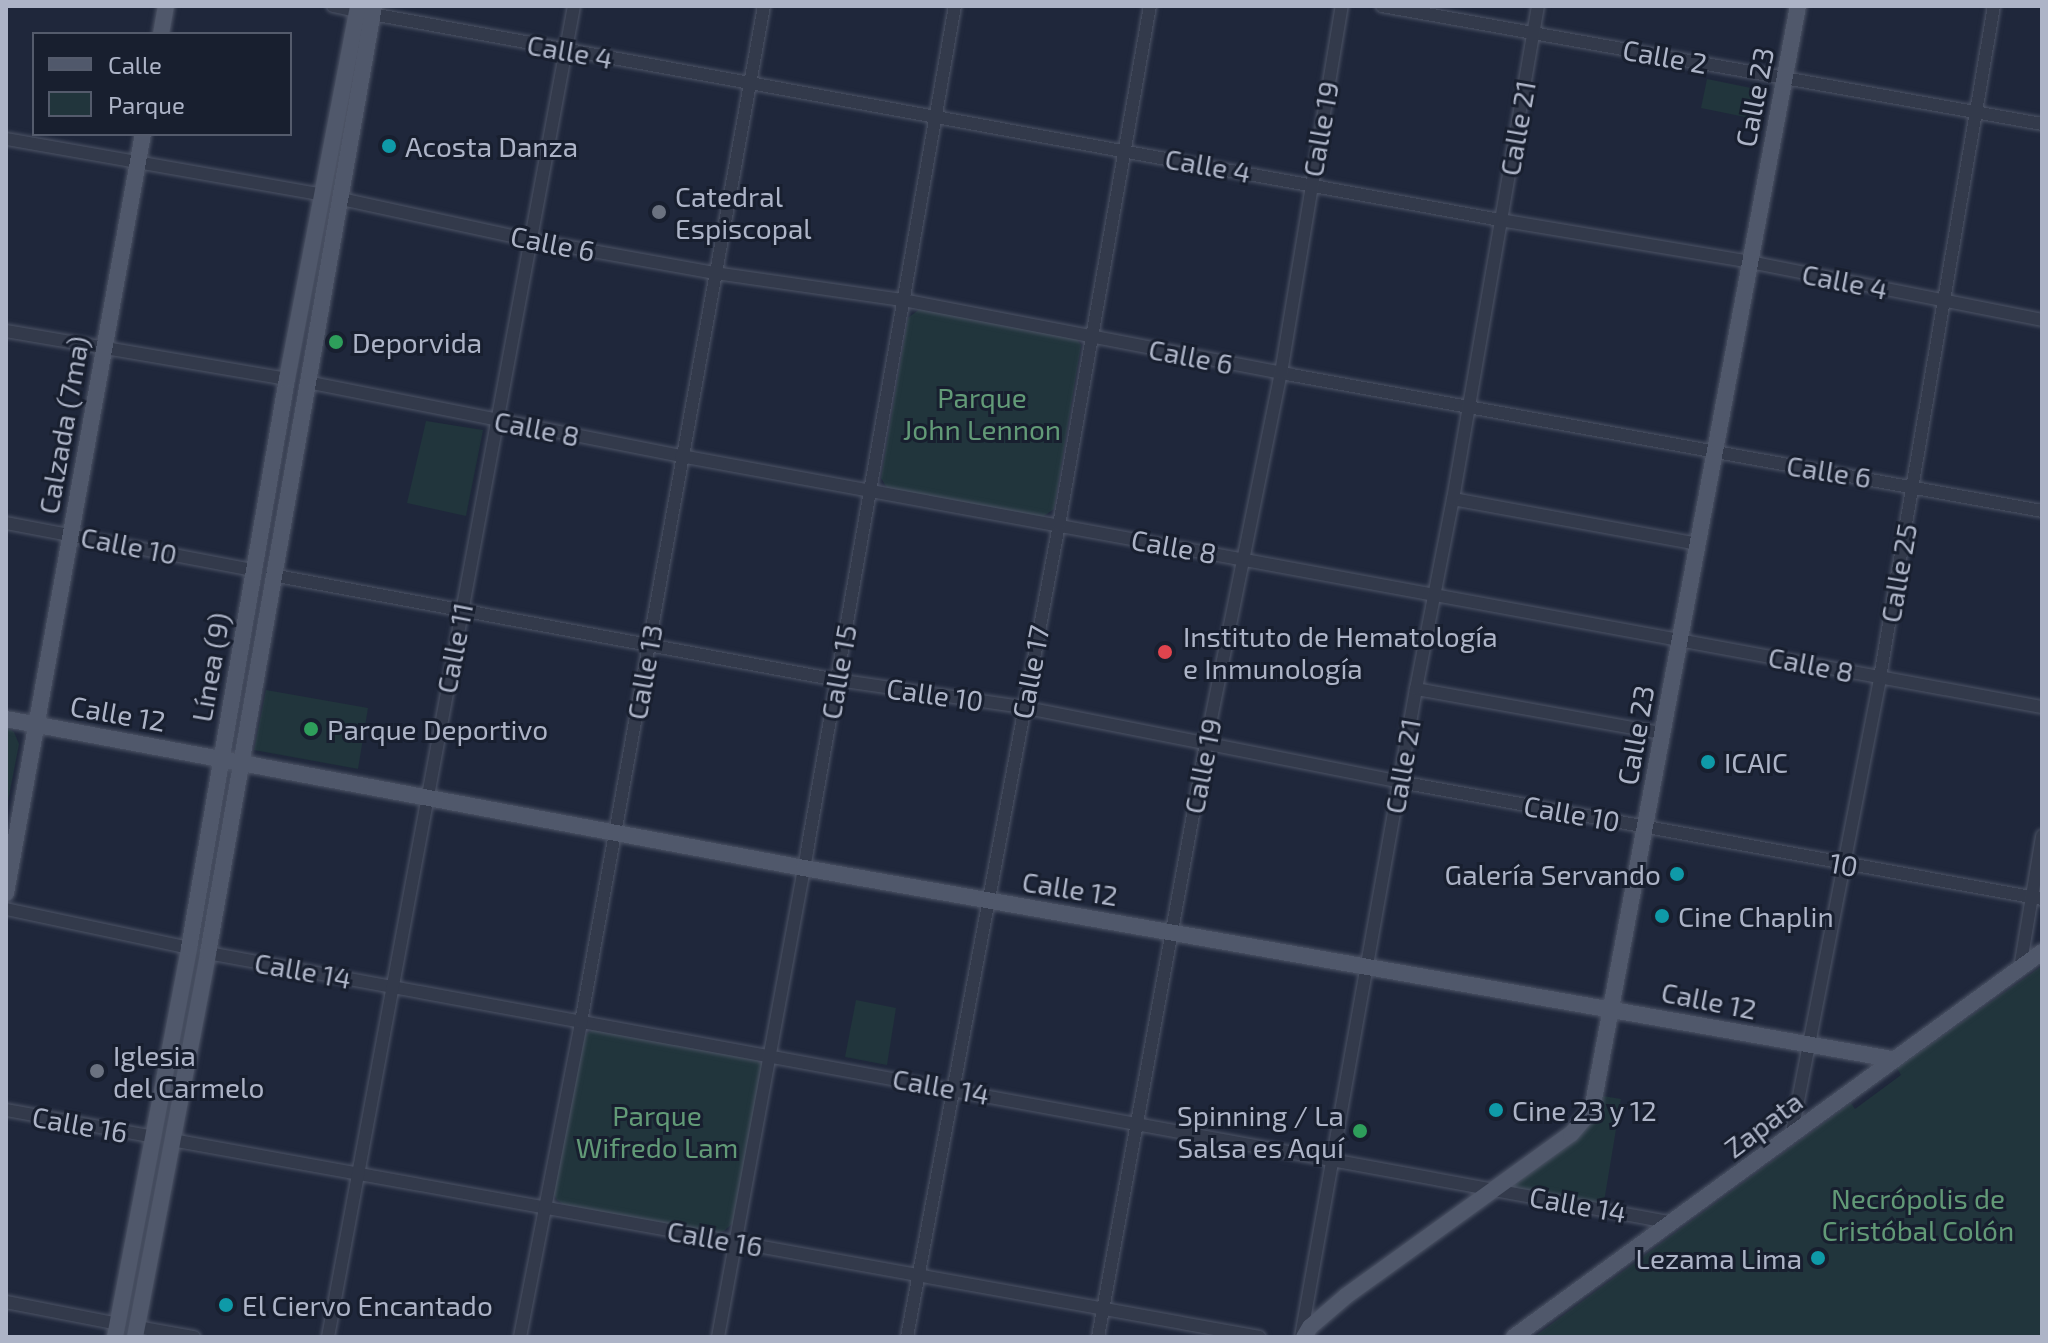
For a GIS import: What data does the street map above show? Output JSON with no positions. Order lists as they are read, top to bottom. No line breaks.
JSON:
{"streets":{"main road":["Calle 23","Calzada (7ma)","Línea (9)","Calle 12","Zapata"],"street":["Calle 4","Calle 2","Calle 21","Calle 19","Calle 6","Calle 8","Calle 10","Calle 25","Calle 11","Calle 13","Calle 15","Calle 17","10","Calle 14","Calle 16"]},"crossings":[["Calle 4","Calle 23"],["Calle 4","Calle 21"],["Calle 4","Calle 19"],["Calle 4","Calle 25"],["Calle 4","Calle 11"],["Calle 4","Línea (9)"],["Calle 4","Calle 13"],["Calle 4","Calle 15"],["Calle 4","Calle 17"],["Calle 2","Calle 23"],["Calle 2","Calle 21"],["Calle 2","Calle 25"],["Calle 23","Calle 21"],["Calle 23","Calle 6"],["Calle 23","Calle 8"],["Calle 23","Calle 10"],["Calle 23","Calle 12"],["Calle 23","10"],["Calle 23","Calle 14"],["Calle 21","Calle 6"],["Calle 21","Calle 8"],["Calle 21","Calle 10"],["Calle 21","Calle 12"],["Calle 21","Calle 14"],["Calle 19","Calle 6"],["Calle 19","Calle 8"],["Calle 19","Calle 10"],["Calle 19","Calle 12"],["Calle 19","Calle 14"],["Calle 19","Calle 16"],["Calle 6","Calle 25"],["Calle 6","Calle 11"],["Calle 6","Línea (9)"],["Calle 6","Calle 13"],["Calle 6","Calle 15"],["Calle 6","Calle 17"],["Calzada (7ma)","Calle 10"],["Calzada (7ma)","Calle 12"],["Calle 8","Calle 25"],["Calle 8","Calle 11"],["Calle 8","Línea (9)"],["Calle 8","Calle 13"],["Calle 8","Calle 15"],["Calle 8","Calle 17"],["Calle 10","Calle 11"],["Calle 10","Línea (9)"],["Calle 10","Calle 13"],["Calle 10","Calle 15"],["Calle 10","Calle 17"],["Calle 10","10"],["Calle 25","Calle 12"],["Calle 25","10"],["Calle 25","Zapata"],["Calle 11","Calle 12"],["Calle 11","Calle 14"],["Calle 11","Calle 16"],["Línea (9)","Calle 12"],["Línea (9)","Calle 14"],["Línea (9)","Calle 16"],["Calle 13","Calle 12"],["Calle 13","Calle 14"],["Calle 13","Calle 16"],["Calle 15","Calle 12"],["Calle 15","Calle 14"],["Calle 15","Calle 16"],["Calle 17","Calle 12"],["Calle 17","Calle 14"],["Calle 17","Calle 16"],["Calle 12","Zapata"],["Calle 14","Zapata"]],"parks":["Parque John Lennon","Parque Wifredo Lam","Necrópolis de Cristóbal Colón"],"places":["Acosta Danza","Catedral Espiscopal","Deporvida","Instituto de Hematología e Inmunología","Parque Deportivo","ICAIC","Galería Servando","Cine Chaplin","Iglesia del Carmelo","Cine 23 y 12","Spinning / La Salsa es Aquí","Lezama Lima","El Ciervo Encantado"],"legend":["Calle","Parque"]}
